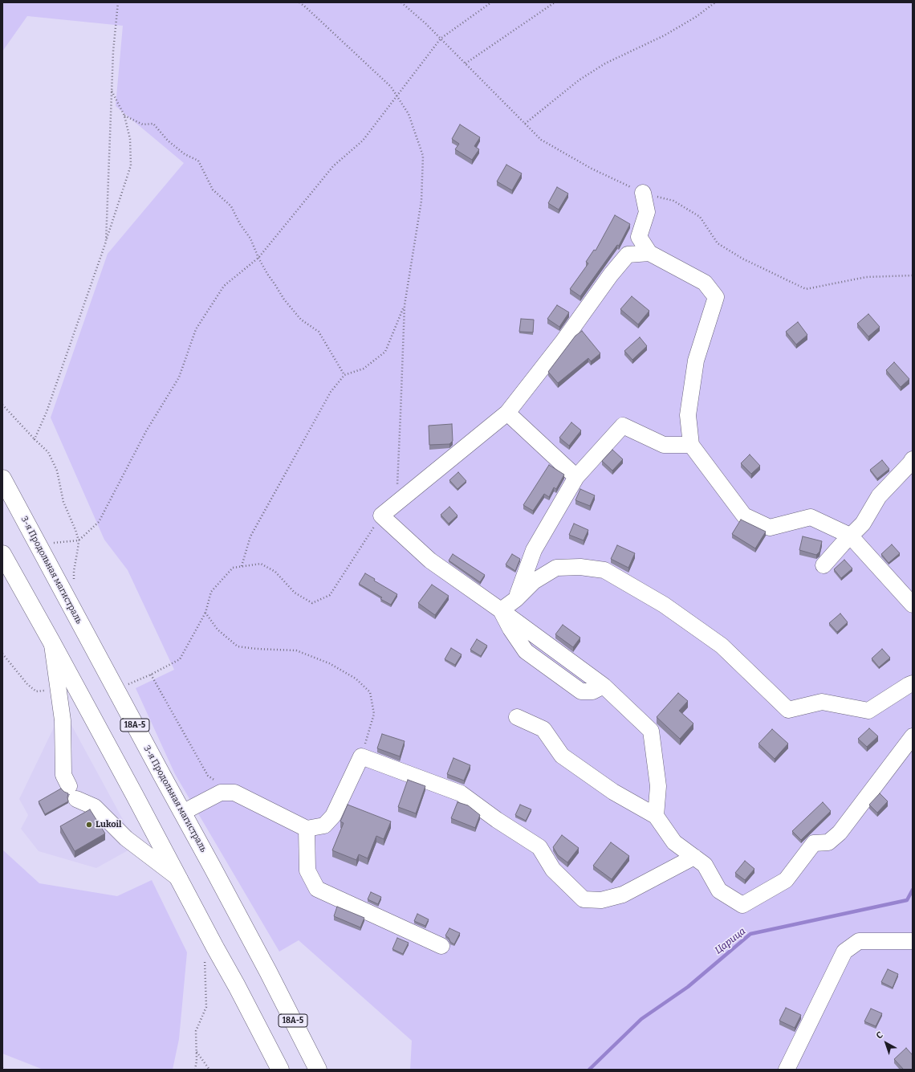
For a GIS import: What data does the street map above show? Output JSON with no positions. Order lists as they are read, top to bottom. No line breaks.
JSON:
{"streets":{"highway":["3-я Продольная магистраль","18А-5"]},"water":["Царица"],"places":["Lukoil"],"north":"top left"}
